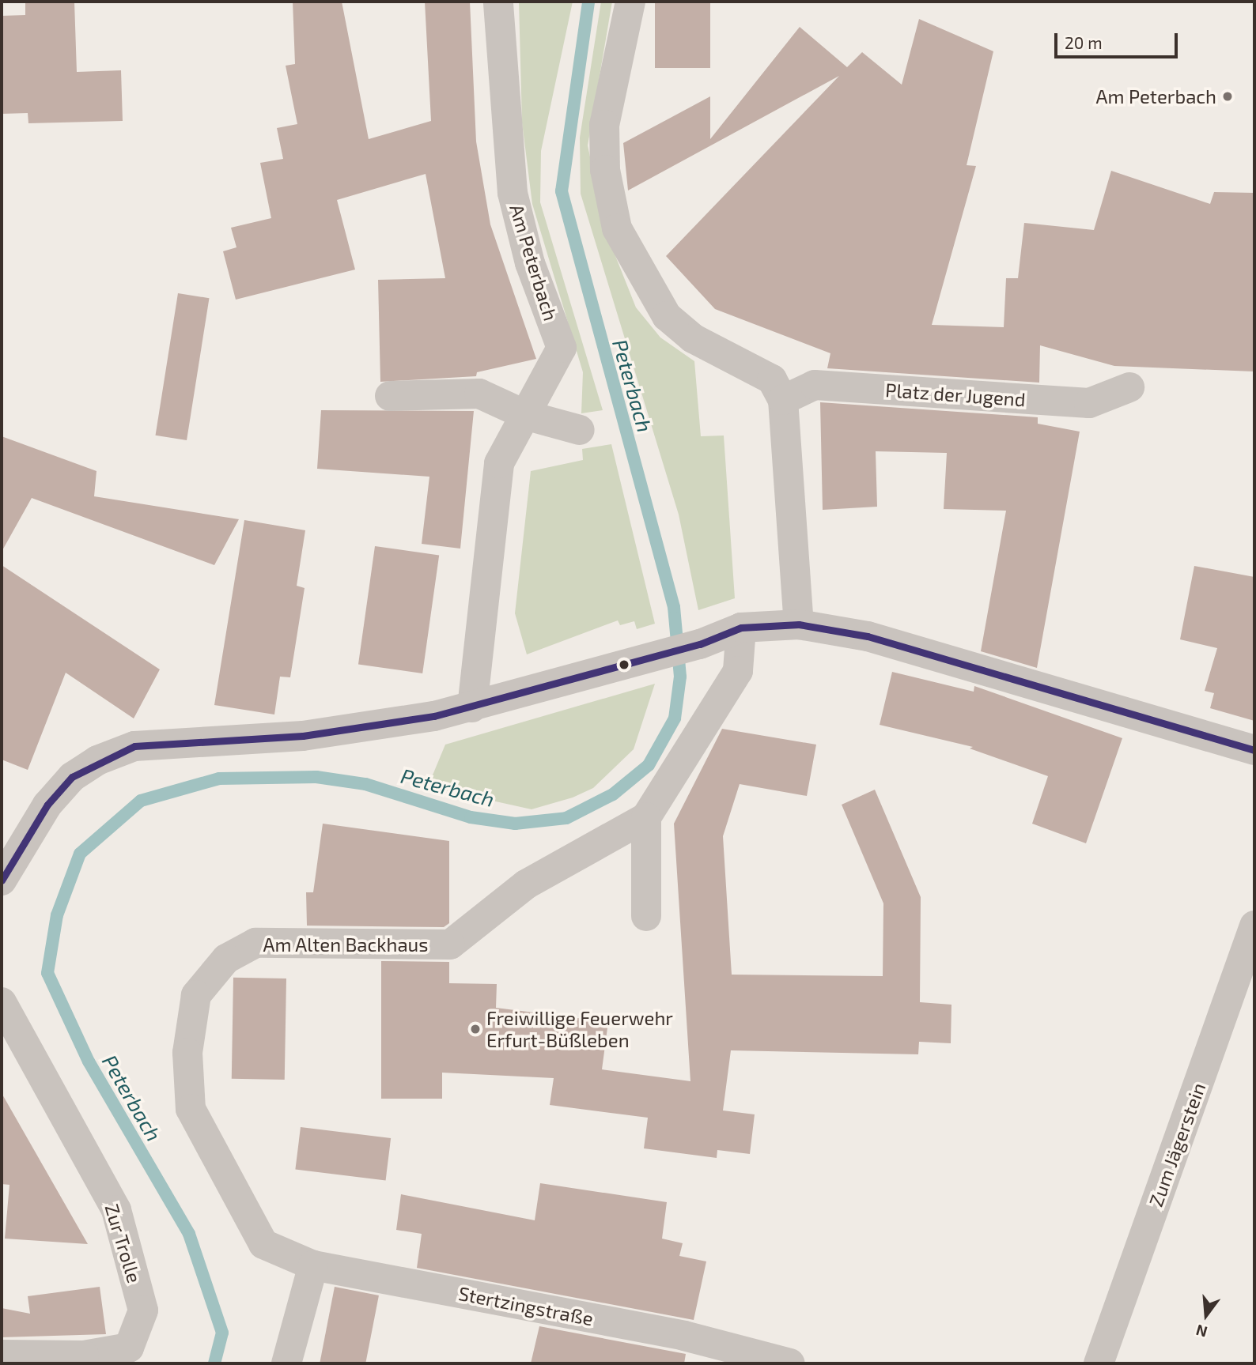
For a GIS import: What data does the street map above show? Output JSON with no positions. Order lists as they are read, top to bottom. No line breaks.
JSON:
{"streets":{"street":["Am Peterbach","Platz der Jugend","Am Alten Backhaus","Zum Jägerstein","Zur Trolle","Stertzingstraße"]},"crossings":[["Am Alten Backhaus","Stertzingstraße"]],"water":["Peterbach"],"places":["Am Peterbach","Freiwillige Feuerwehr Erfurt-Büßleben"],"scale_bar":"20 m","north":"bottom"}
